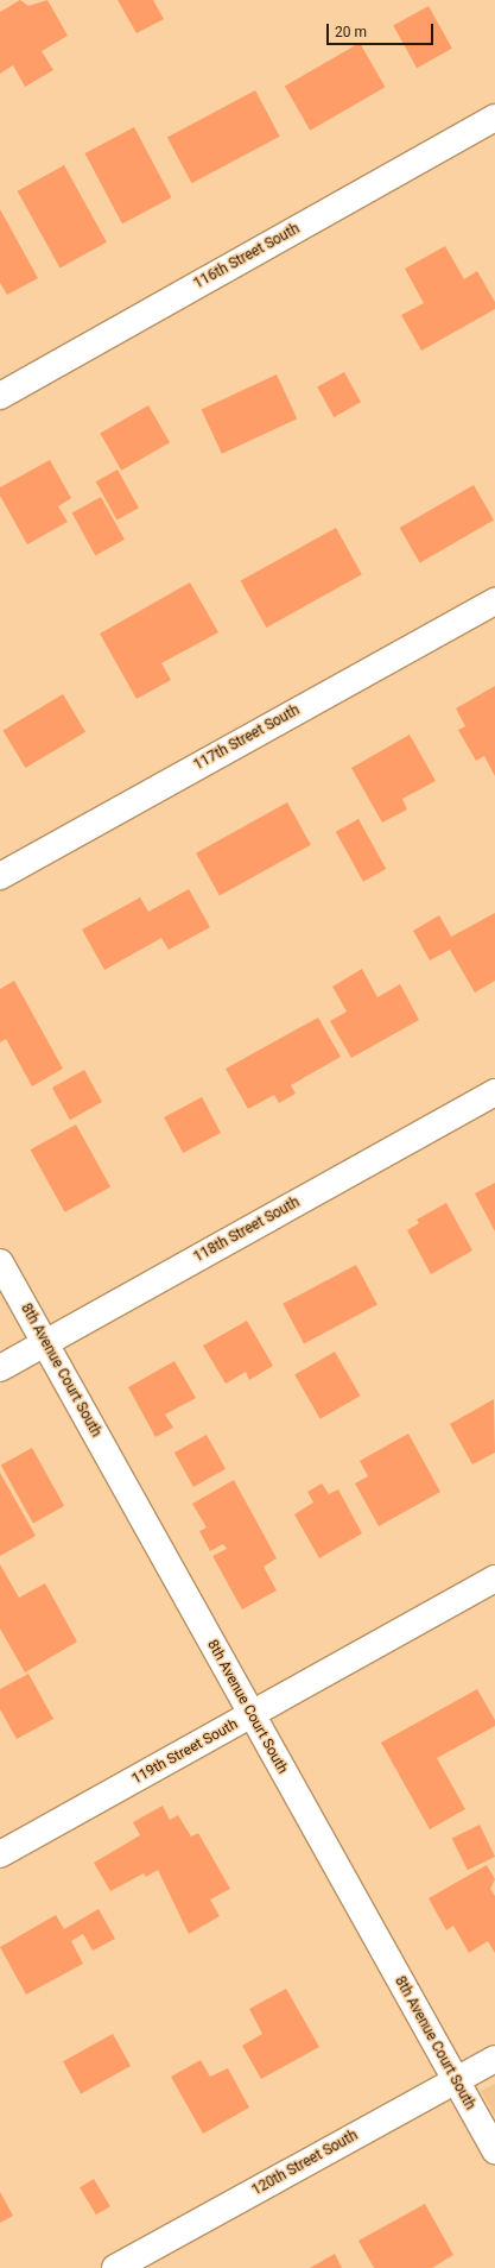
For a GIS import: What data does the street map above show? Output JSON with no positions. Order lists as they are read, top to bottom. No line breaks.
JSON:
{"streets":{"street":["116th Street South","117th Street South","118th Street South","8th Avenue Court South","119th Street South","120th Street South"]},"crossings":[["118th Street South","8th Avenue Court South"],["8th Avenue Court South","119th Street South"],["8th Avenue Court South","120th Street South"]],"scale_bar":"20 m"}
